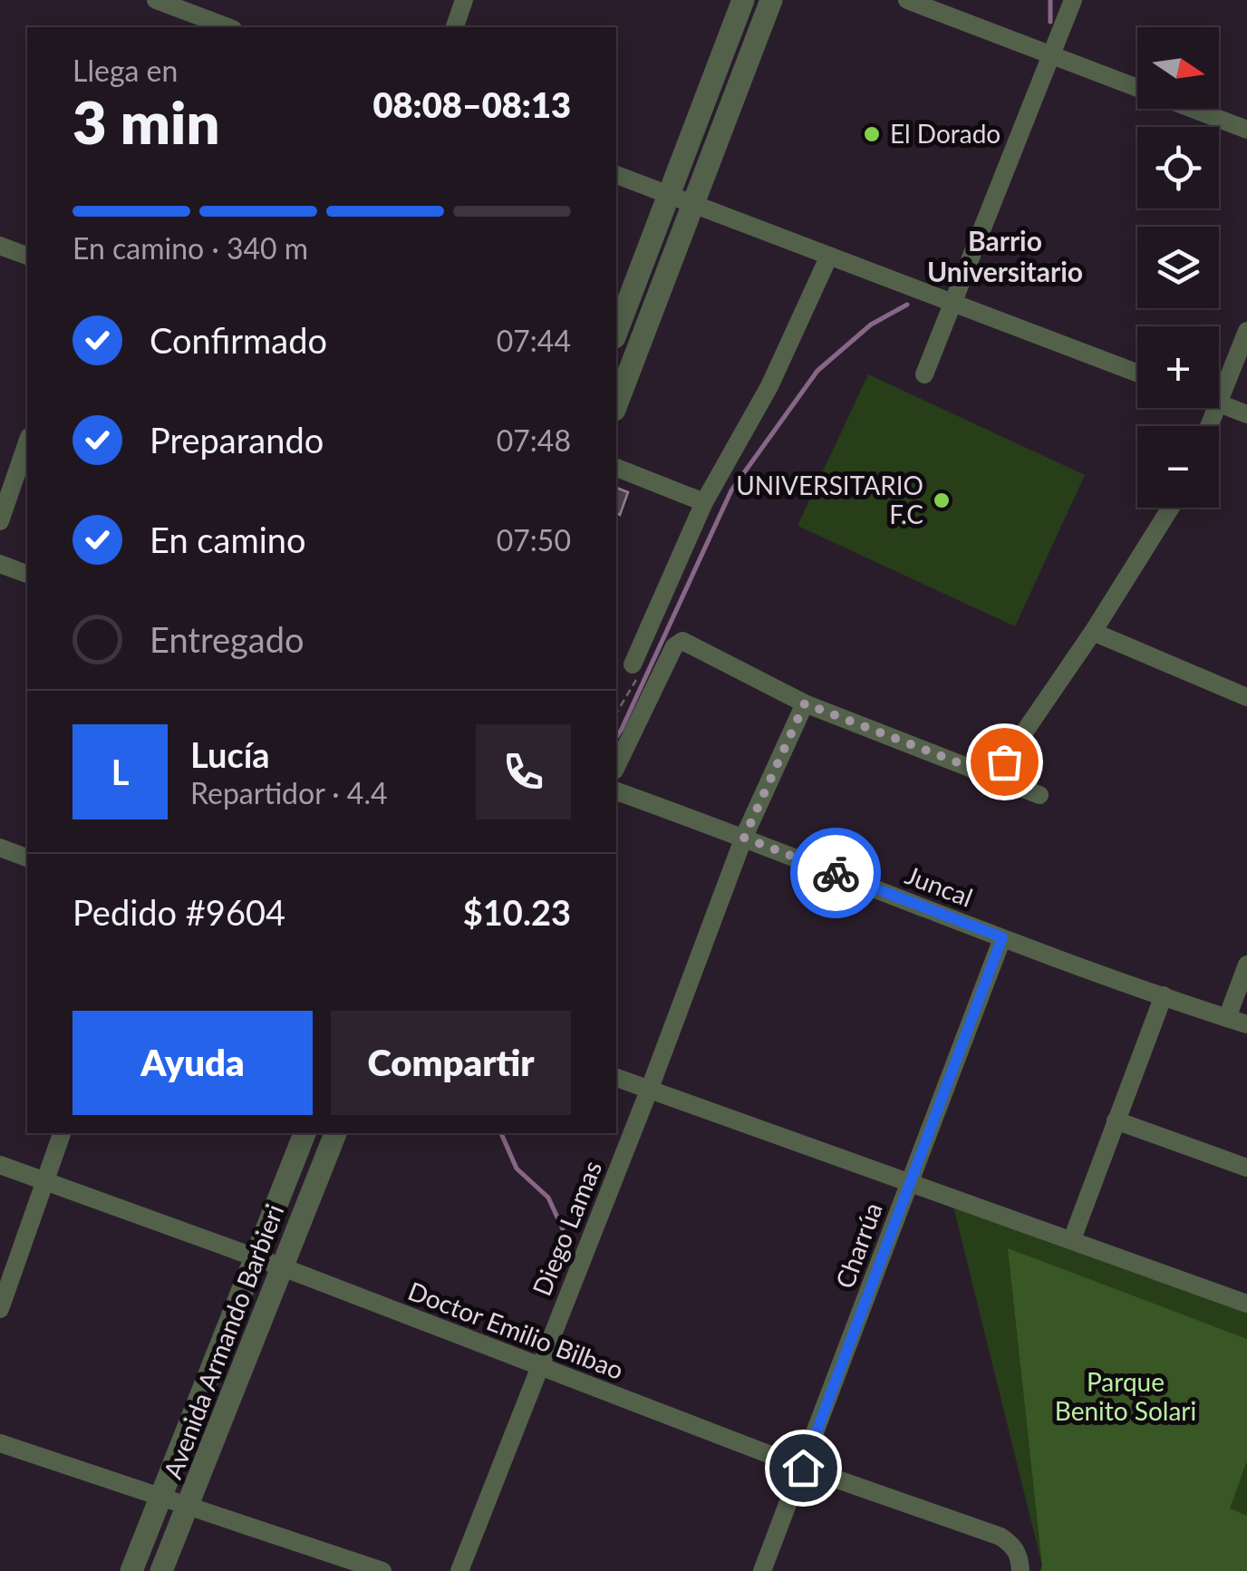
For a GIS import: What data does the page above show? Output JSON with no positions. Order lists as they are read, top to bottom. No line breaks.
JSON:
{"streets":{"street":["Juncal","Diego Lamas","Charrúa","Doctor Emilio Bilbao","Avenida Armando Barbieri"]},"crossings":[["Juncal","Diego Lamas"],["Juncal","Charrúa"],["Diego Lamas","Doctor Emilio Bilbao"],["Charrúa","Doctor Emilio Bilbao"],["Doctor Emilio Bilbao","Avenida Armando Barbieri"]],"districts":["Barrio Universitario"],"parks":["Parque Benito Solari"],"places":["El Dorado","UNIVERSITARIO F.C"],"north":"right","page":{"map_buttons":["+","−"],"heading":["3 min","Llega en","08:08–08:13"],"panel":["Lucía","Repartidor · 4.4","Pedido #9604","$10.23"],"bar":"En camino · 340 m","list":[["Confirmado","07:44"],["Preparando","07:48"],["En camino","07:50"],"Entregado"],"round":"L","buttons":["Ayuda","Compartir"]}}
